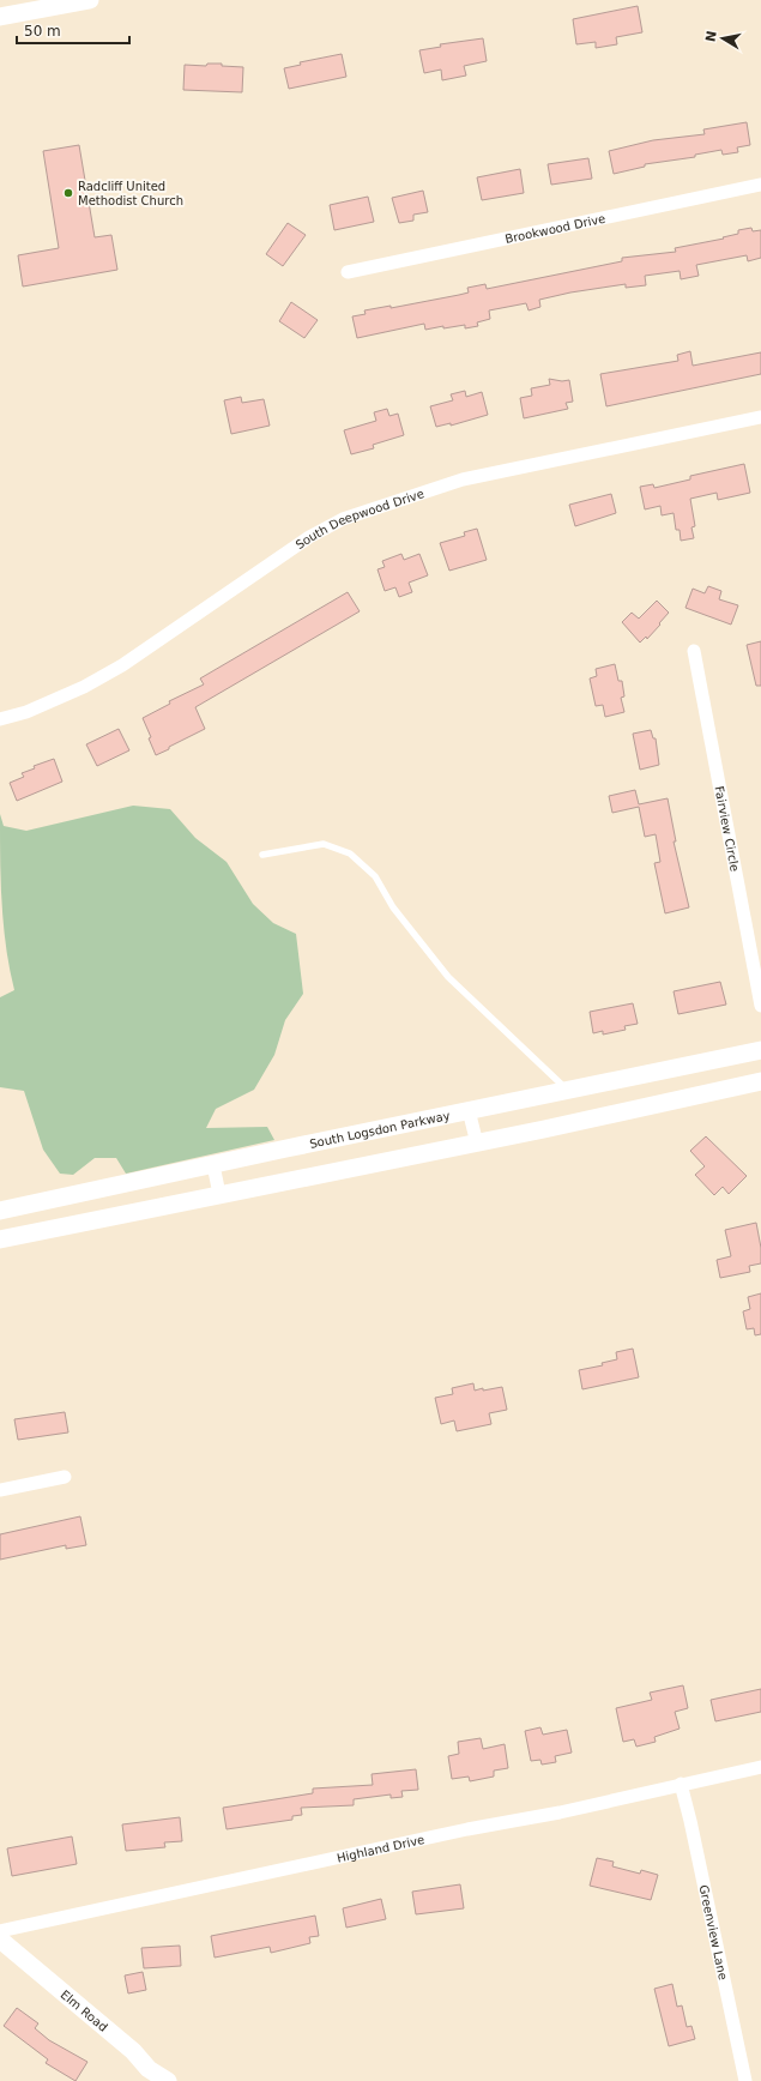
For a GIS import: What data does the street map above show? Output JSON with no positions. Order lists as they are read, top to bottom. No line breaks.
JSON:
{"streets":{"main road":["South Logsdon Parkway","Elm Road"],"street":["Brookwood Drive","South Deepwood Drive","Fairview Circle","Highland Drive","Greenview Lane"]},"crossings":[["Highland Drive","Greenview Lane"]],"places":["Radcliff United Methodist Church"],"scale_bar":"50 m","north":"left"}
